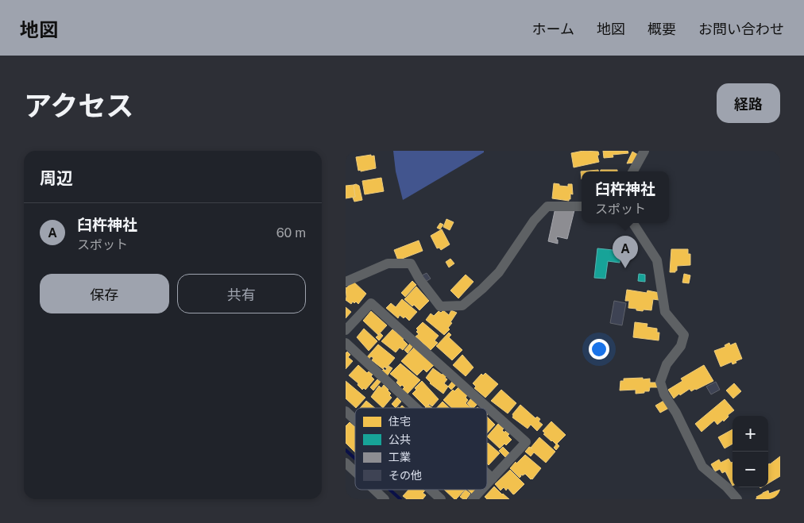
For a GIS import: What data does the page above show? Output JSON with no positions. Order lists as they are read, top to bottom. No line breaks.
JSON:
{"legend":["住宅","公共","工業","その他"],"page":{"header":"地図","nav":["ホーム","地図","概要","お問い合わせ"],"title":"アクセス","buttons":["経路",["保存","共有"]],"heading":"周辺","popup":["臼杵神社","スポット"],"list":[{"mark":"A","name":"臼杵神社","note":"スポット","value":"60 m"}],"pins":"A","map_buttons":["+","−"]}}
